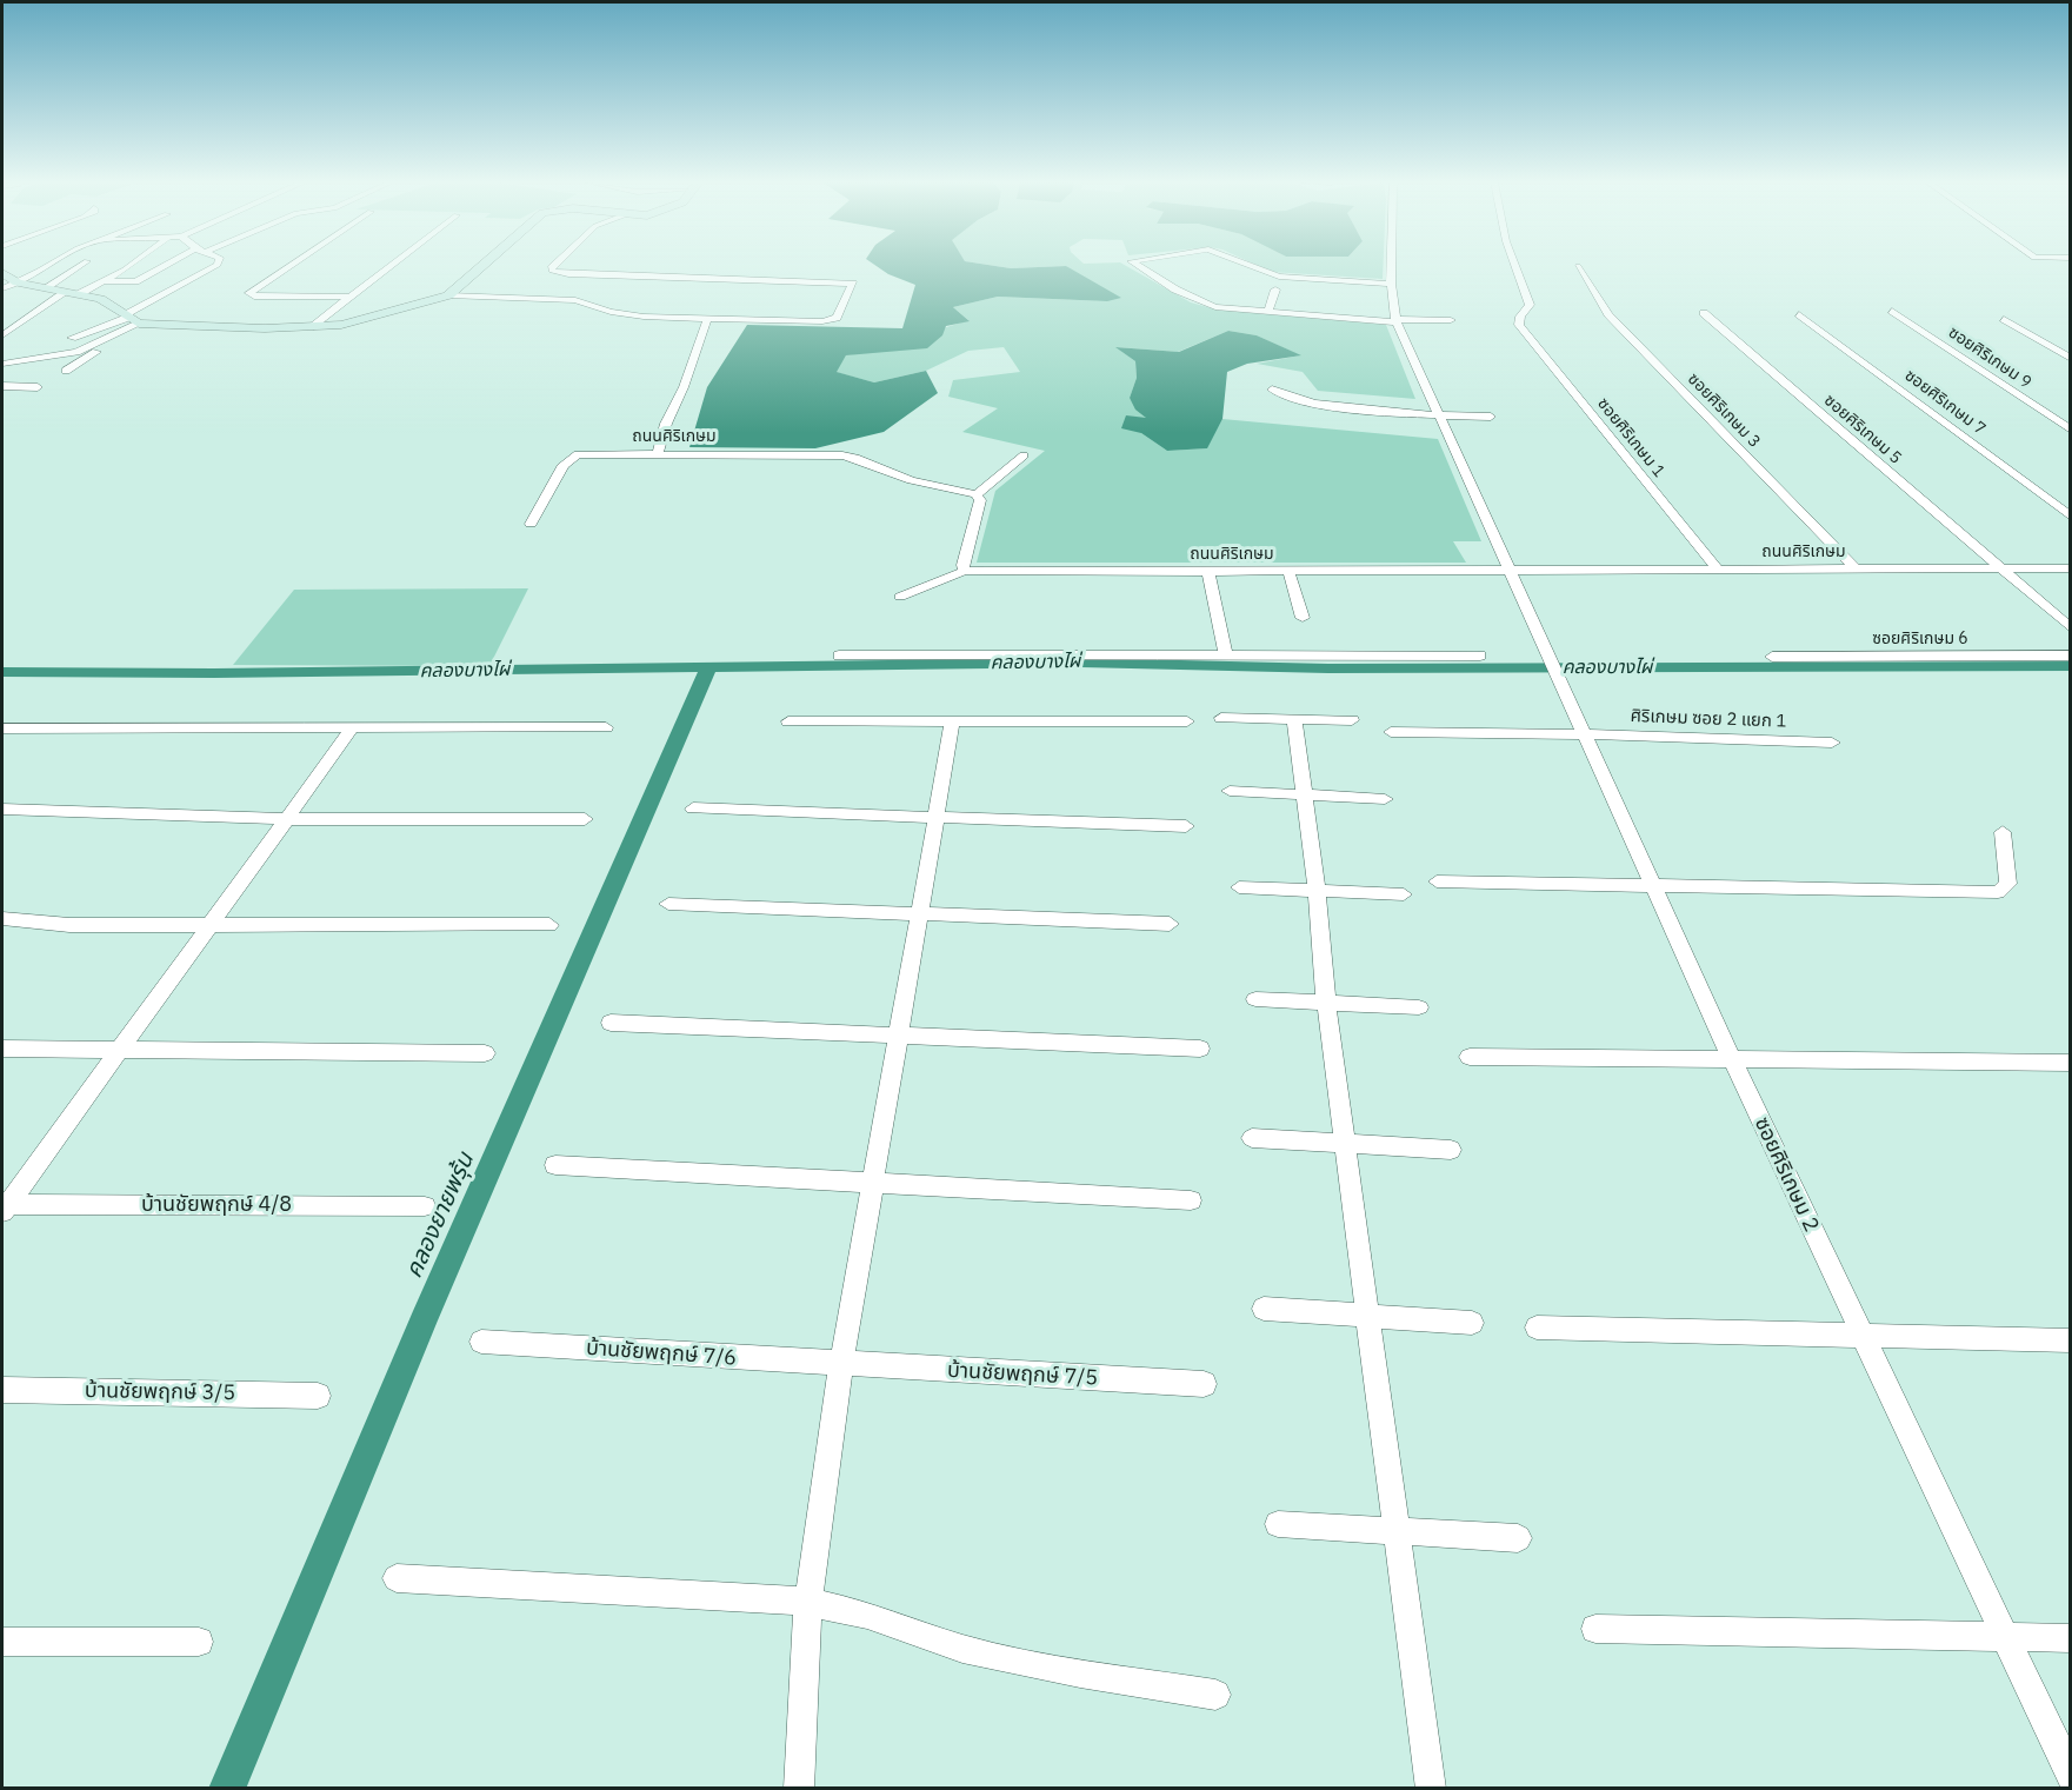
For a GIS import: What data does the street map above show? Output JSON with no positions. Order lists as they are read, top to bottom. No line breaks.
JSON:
{"streets":{"street":["ซอยศิริเกษม 9","ซอยศิริเกษม 7","ซอยศิริเกษม 3","ซอยศิริเกษม 5","ถนนศิริเกษม","ซอยศิริเกษม 1","ซอยศิริเกษม 6","ศิริเกษม ซอย 2 แยก 1","ซอยศิริเกษม 2","บ้านชัยพฤกษ์ 4/8","บ้านชัยพฤกษ์ 7/6","บ้านชัยพฤกษ์ 7/5","บ้านชัยพฤกษ์ 3/5"]},"crossings":[["ซอยศิริเกษม 3","ถนนศิริเกษม"],["ซอยศิริเกษม 5","ถนนศิริเกษม"],["ถนนศิริเกษม","ซอยศิริเกษม 1"],["ถนนศิริเกษม","ซอยศิริเกษม 2"],["ศิริเกษม ซอย 2 แยก 1","ซอยศิริเกษม 2"],["บ้านชัยพฤกษ์ 7/6","บ้านชัยพฤกษ์ 7/5"]],"water":["คลองบางไผ่","คลองยายพรุ้น"]}
